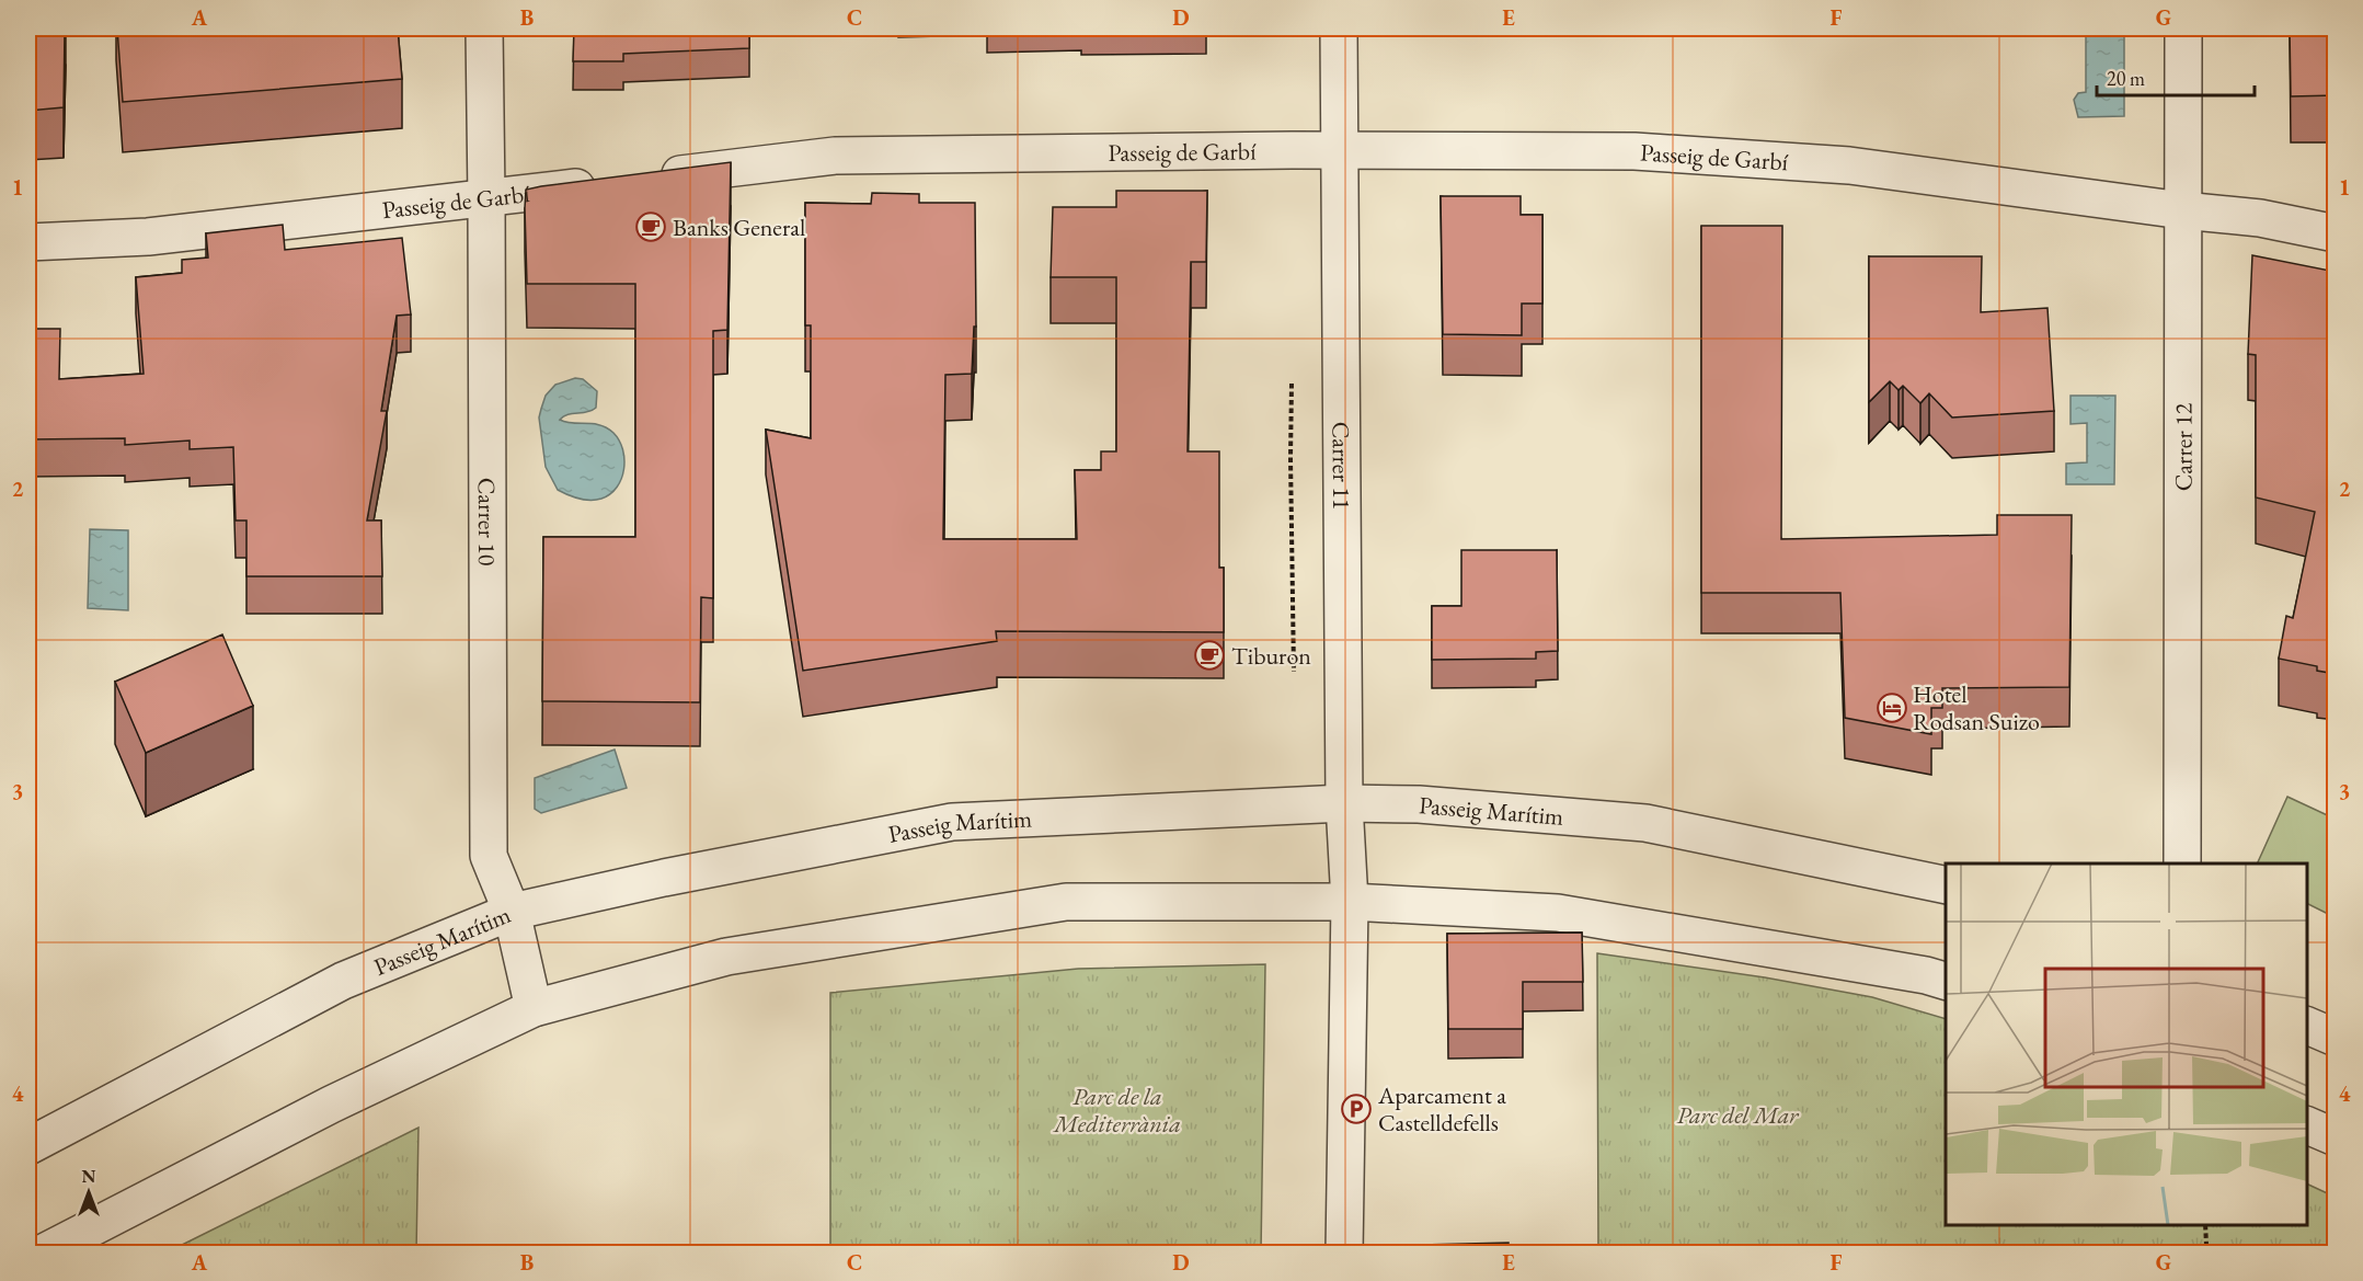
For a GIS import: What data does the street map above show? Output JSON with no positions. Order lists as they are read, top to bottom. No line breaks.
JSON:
{"streets":{"street":["Passeig de Garbí","Carrer 12","Carrer 11","Carrer 10","Passeig Marítim"]},"crossings":[["Passeig de Garbí","Carrer 12"],["Passeig de Garbí","Carrer 11"],["Passeig de Garbí","Carrer 10"],["Carrer 11","Passeig Marítim"],["Carrer 10","Passeig Marítim"]],"parks":["Parc de la Mediterrània","Parc del Mar"],"places":{"cafe":["Banks General","Tiburon"],"hotel":["Hotel Rodsan Suizo"],"parking":["Aparcament a Castelldefells"]},"scale_bar":"20 m","north":"top","grid":{"columns":["A","B","C","D","E","F","G"],"rows":["1","2","3","4"]}}
